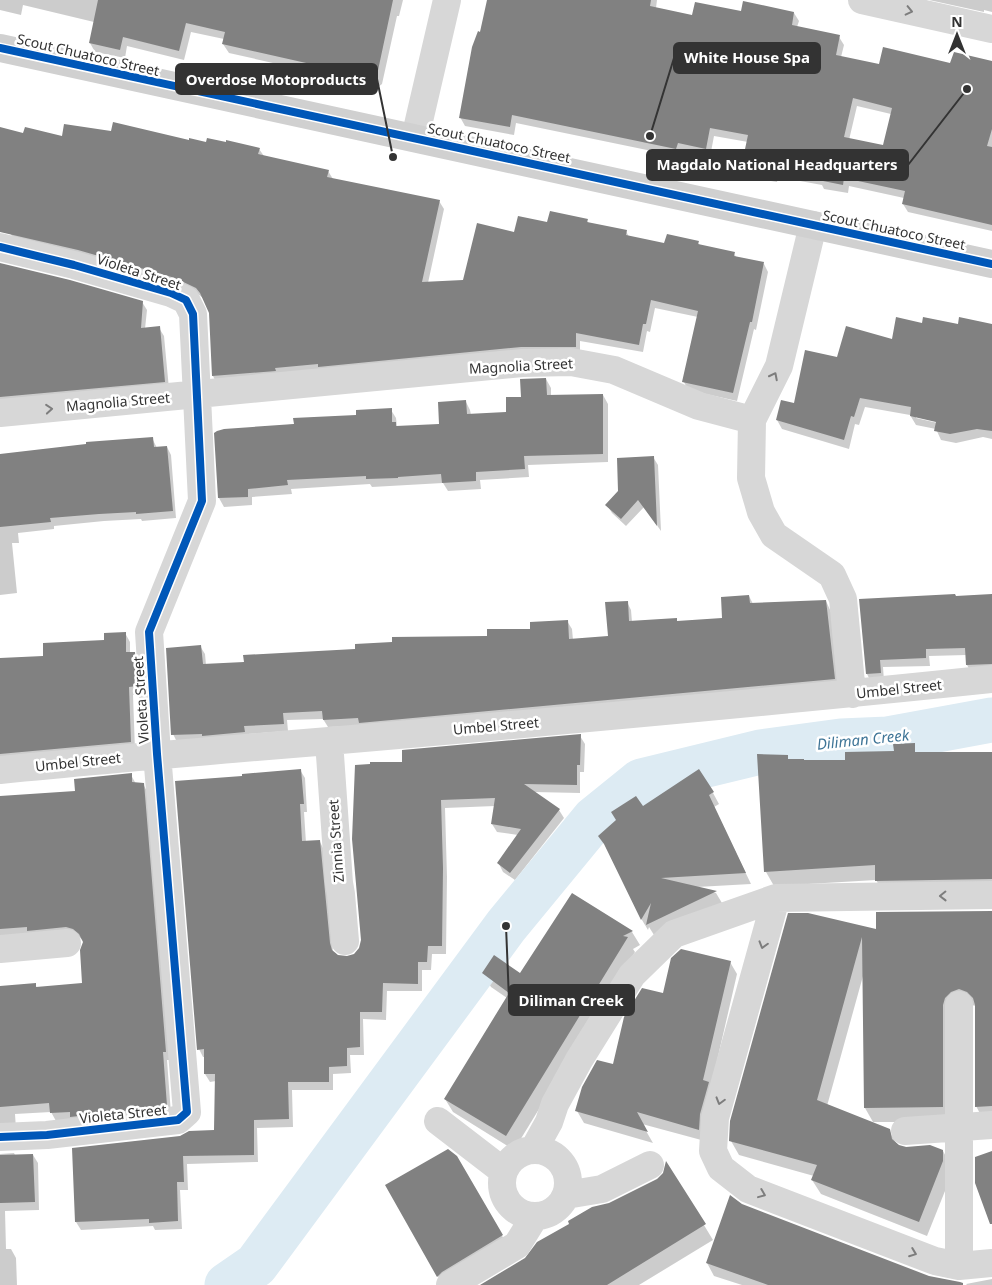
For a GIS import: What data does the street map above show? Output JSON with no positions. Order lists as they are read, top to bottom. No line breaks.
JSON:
{"streets":{"street":["Scout Chuatoco Street","Violeta Street","Magnolia Street","Umbel Street","Zinnia Street"]},"crossings":[["Violeta Street","Magnolia Street"],["Violeta Street","Umbel Street"],["Umbel Street","Zinnia Street"]],"water":["Diliman Creek"],"places":["Magdalo National Headquarters","White House Spa","Overdose Motoproducts","Diliman Creek"],"north":"top"}
